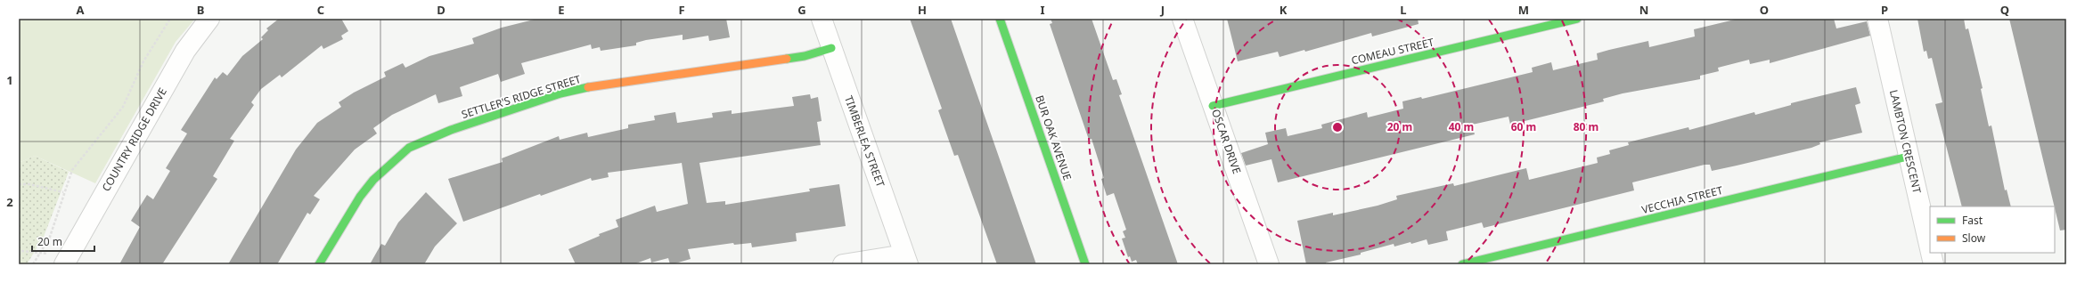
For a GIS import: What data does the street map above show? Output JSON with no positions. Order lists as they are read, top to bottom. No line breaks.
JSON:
{"streets":{"street":["COMEAU STREET","SETTLER'S RIDGE STREET","BUR OAK AVENUE","COUNTRY RIDGE DRIVE","TIMBERLEA STREET","OSCAR DRIVE","LAMBTON CRESCENT","VECCHIA STREET"]},"crossings":[["COMEAU STREET","OSCAR DRIVE"],["SETTLER'S RIDGE STREET","TIMBERLEA STREET"],["LAMBTON CRESCENT","VECCHIA STREET"]],"legend":["Fast","Slow"],"scale_bar":"20 m","grid":{"columns":["A","B","C","D","E","F","G","H","I","J","K","L","M","N","O","P","Q"],"rows":["1","2"]},"rings":["20 m","40 m","60 m","80 m"]}
